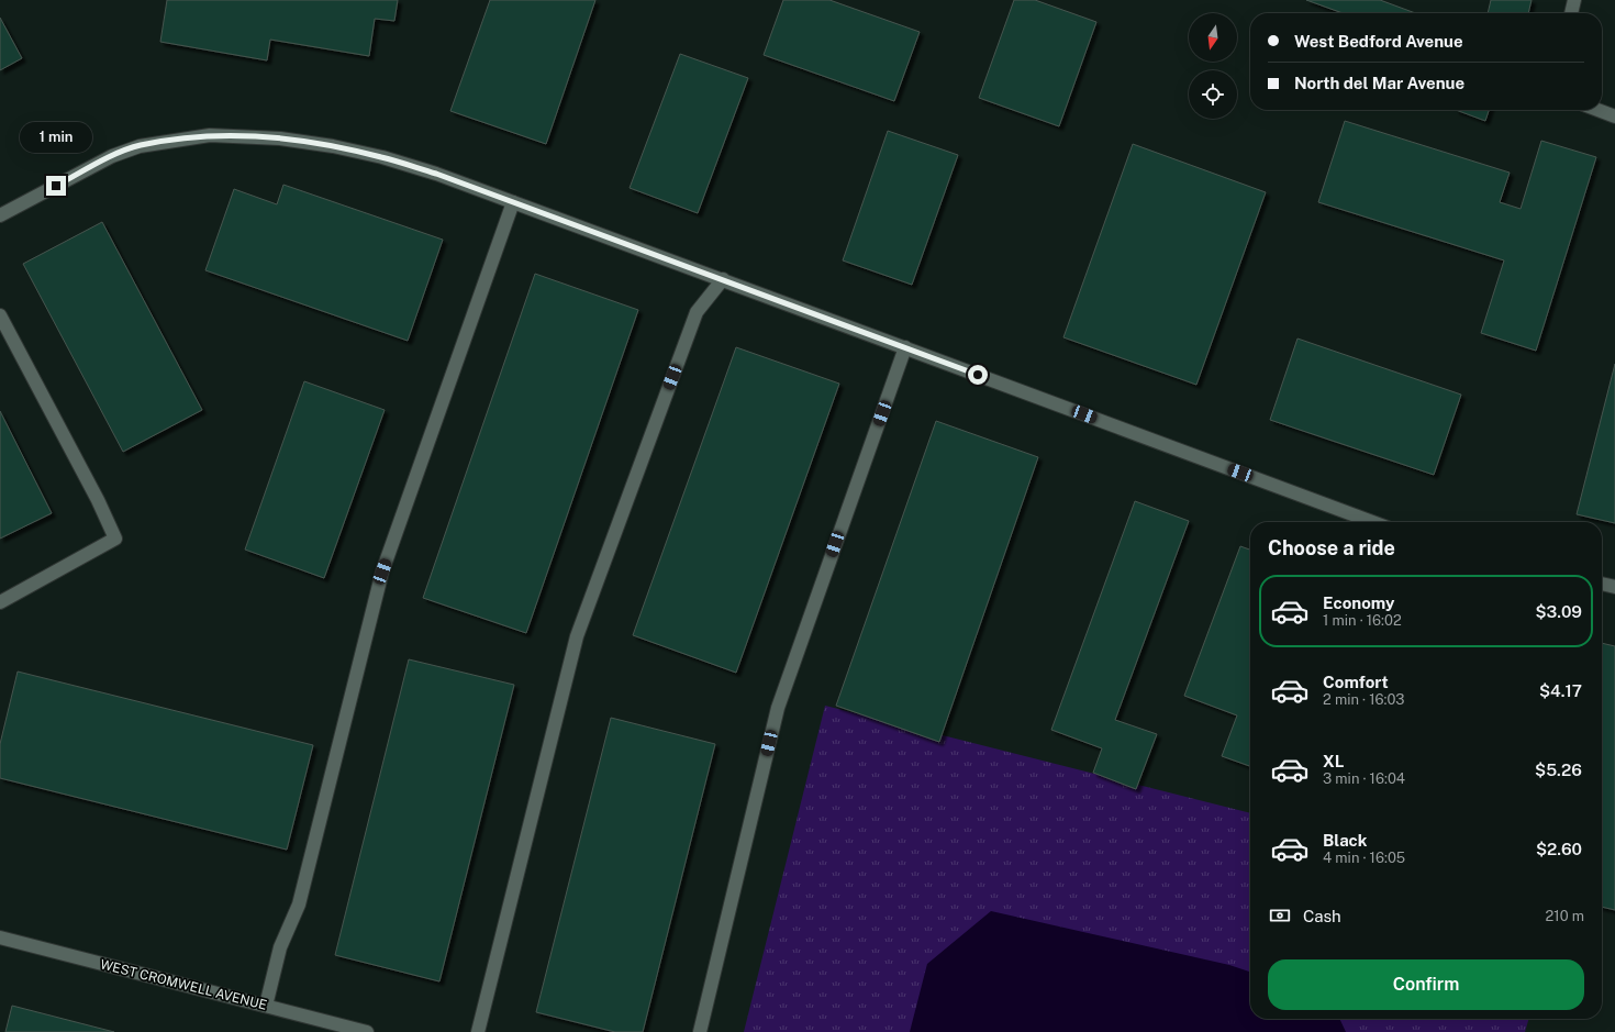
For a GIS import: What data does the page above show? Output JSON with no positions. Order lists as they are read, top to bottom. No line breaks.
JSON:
{"streets":{"street":["WEST CROMWELL AVENUE"]},"north":"bottom","page":{"banner":["West Bedford Avenue","North del Mar Avenue"],"bubble":"1 min","heading":"Choose a ride","list":[{"name":"Economy","note":"1 min · 16:02","value":"$3.09"},{"name":"Comfort","note":"2 min · 16:03","value":"$4.17"},{"name":"XL","note":"3 min · 16:04","value":"$5.26"},{"name":"Black","note":"4 min · 16:05","value":"$2.60"}],"pay":["Cash","210 m"],"buttons":"Confirm"}}
